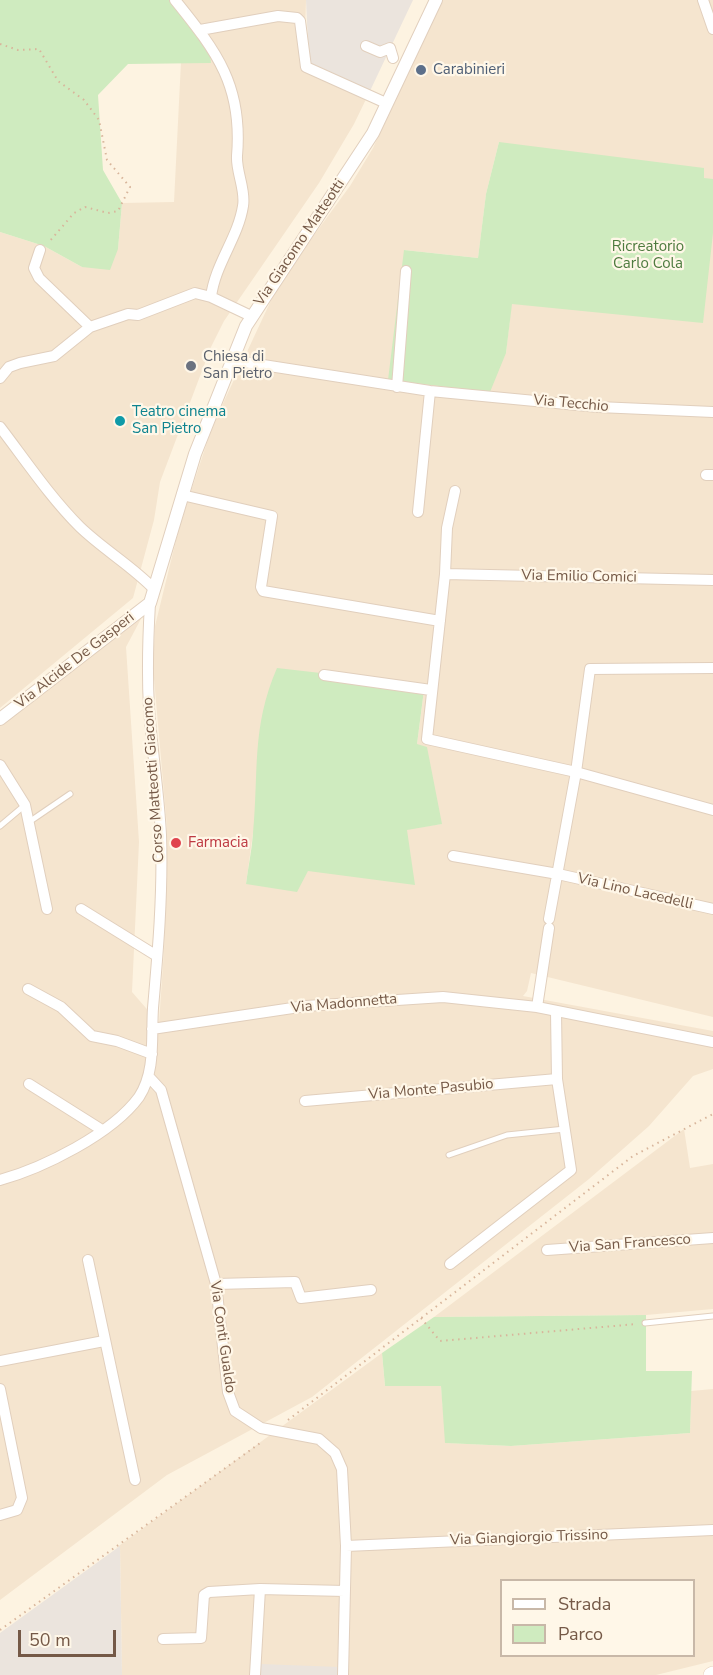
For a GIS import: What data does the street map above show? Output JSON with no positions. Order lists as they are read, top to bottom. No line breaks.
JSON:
{"streets":{"street":["Via Giacomo Matteotti","Via Tecchio","Via Emilio Comici","Via Alcide De Gasperi","Corso Matteotti Giacomo","Via Lino Lacedelli","Via Madonnetta","Via Monte Pasubio","Via San Francesco","Via Conti Gualdo","Via Giangiorgio Trissino"]},"crossings":[["Via Giacomo Matteotti","Via Tecchio"],["Via Giacomo Matteotti","Via Alcide De Gasperi"],["Via Giacomo Matteotti","Corso Matteotti Giacomo"],["Via Alcide De Gasperi","Corso Matteotti Giacomo"],["Corso Matteotti Giacomo","Via Madonnetta"],["Corso Matteotti Giacomo","Via Conti Gualdo"],["Via Lino Lacedelli","Via Madonnetta"],["Via Conti Gualdo","Via Giangiorgio Trissino"]],"parks":["Ricreatorio Carlo Cola"],"places":["Carabinieri","Chiesa di San Pietro","Teatro cinema San Pietro","Farmacia"],"legend":["Strada","Parco"],"scale_bar":"50 m"}
